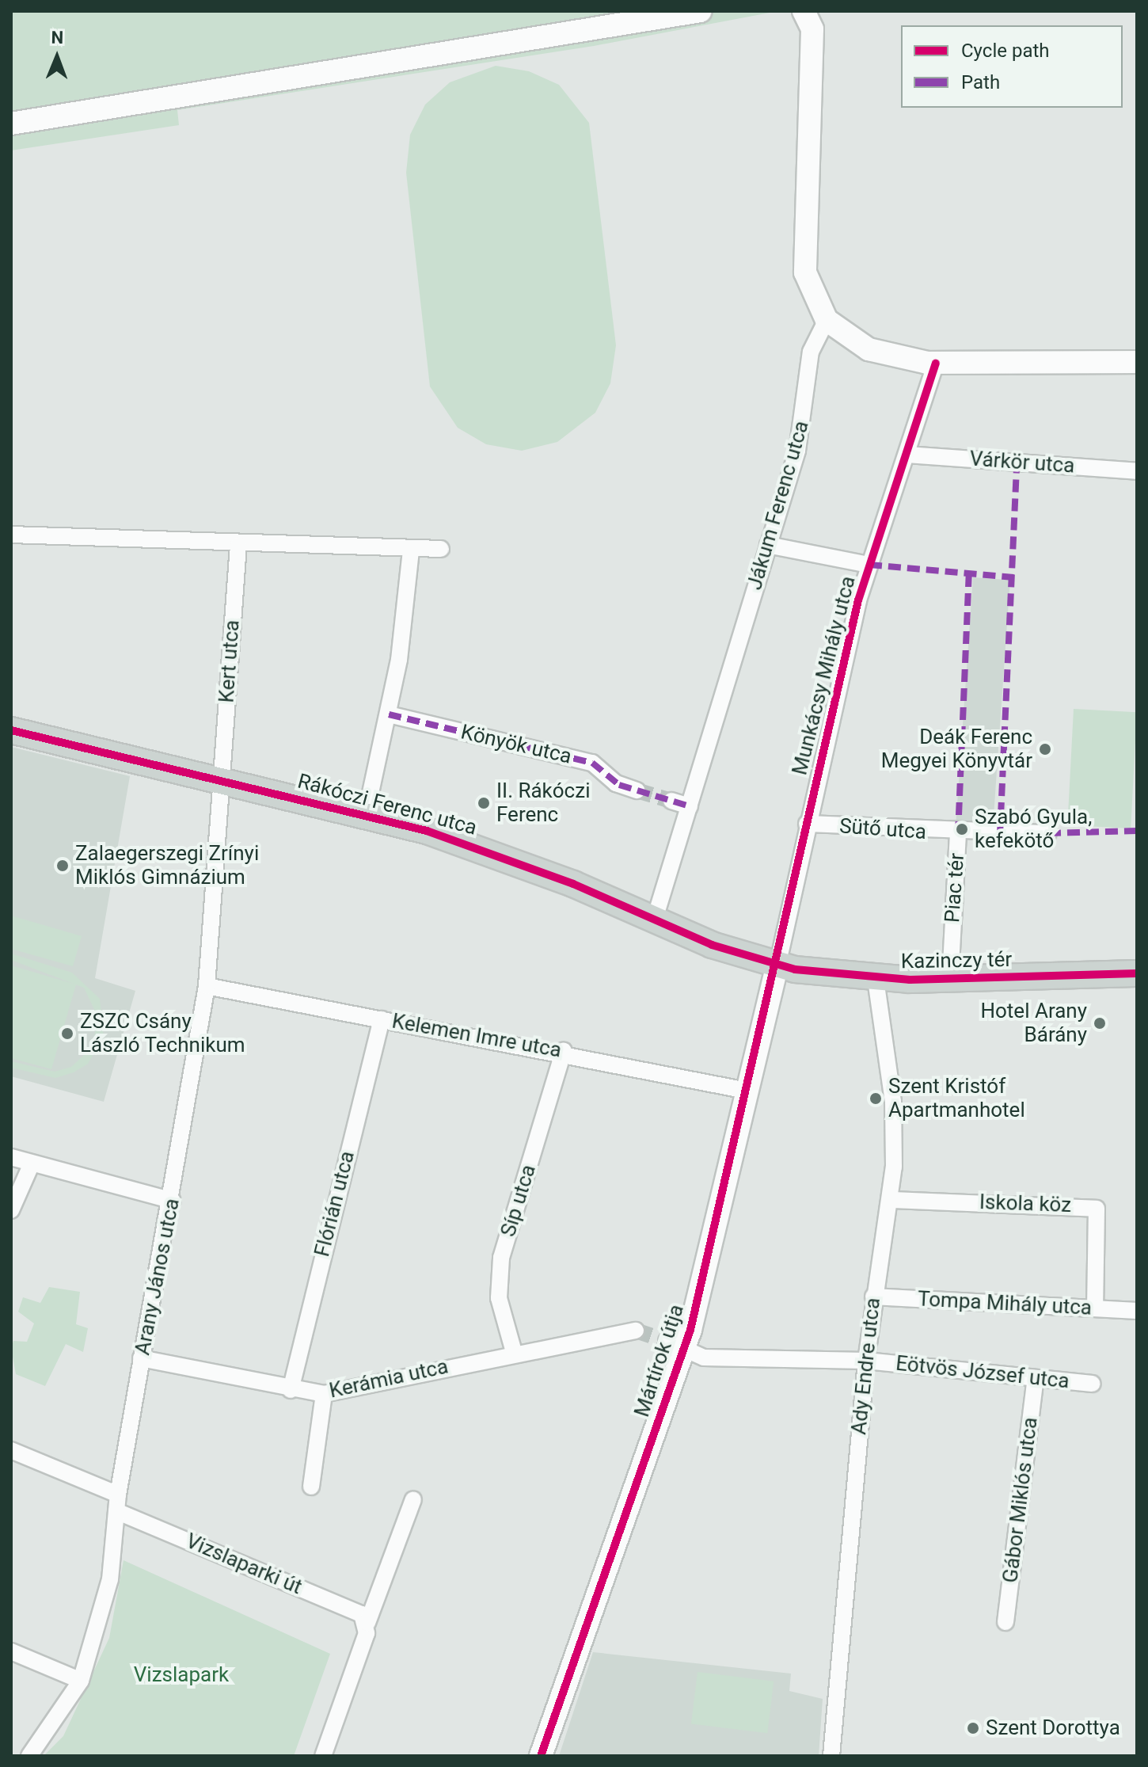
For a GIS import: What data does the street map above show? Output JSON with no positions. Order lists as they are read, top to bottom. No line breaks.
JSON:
{"streets":{"main road":["Rákóczi Ferenc utca","Kazinczy tér"],"street":["Várkör utca","Jákum Ferenc utca","Kert utca","Munkácsy Mihály utca","Könyök utca","Sütő utca","Piac tér","Kelemen Imre utca","Síp utca","Flórián utca","Iskola köz","Arany János utca","Tompa Mihály utca","Mártírok útja","Ady Endre utca","Eötvös József utca","Kerámia utca","Gábor Miklós utca","Vizslaparki út"]},"crossings":[["Várkör utca","Munkácsy Mihály utca"],["Jákum Ferenc utca","Rákóczi Ferenc utca"],["Kert utca","Rákóczi Ferenc utca"],["Kert utca","Arany János utca"],["Munkácsy Mihály utca","Rákóczi Ferenc utca"],["Munkácsy Mihály utca","Sütő utca"],["Munkácsy Mihály utca","Kazinczy tér"],["Munkácsy Mihály utca","Mártírok útja"],["Rákóczi Ferenc utca","Kazinczy tér"],["Rákóczi Ferenc utca","Arany János utca"],["Rákóczi Ferenc utca","Mártírok útja"],["Sütő utca","Piac tér"],["Piac tér","Kazinczy tér"],["Kazinczy tér","Mártírok útja"],["Kazinczy tér","Ady Endre utca"],["Kelemen Imre utca","Síp utca"],["Kelemen Imre utca","Flórián utca"],["Kelemen Imre utca","Arany János utca"],["Kelemen Imre utca","Mártírok útja"],["Síp utca","Kerámia utca"],["Flórián utca","Kerámia utca"],["Iskola köz","Tompa Mihály utca"],["Iskola köz","Ady Endre utca"],["Arany János utca","Kerámia utca"],["Arany János utca","Vizslaparki út"],["Tompa Mihály utca","Ady Endre utca"],["Mártírok útja","Eötvös József utca"],["Ady Endre utca","Eötvös József utca"],["Eötvös József utca","Gábor Miklós utca"]],"parks":["Vizslapark"],"places":["Deák Ferenc Megyei Könyvtár","II. Rákóczi Ferenc","Szabó Gyula, kefekötő","Zalaegerszegi Zrínyi Miklós Gimnázium","Hotel Arany Bárány","ZSZC Csány László Technikum","Szent Kristóf Apartmanhotel","Szent Dorottya"],"legend":["Cycle path","Path"],"north":"top"}
